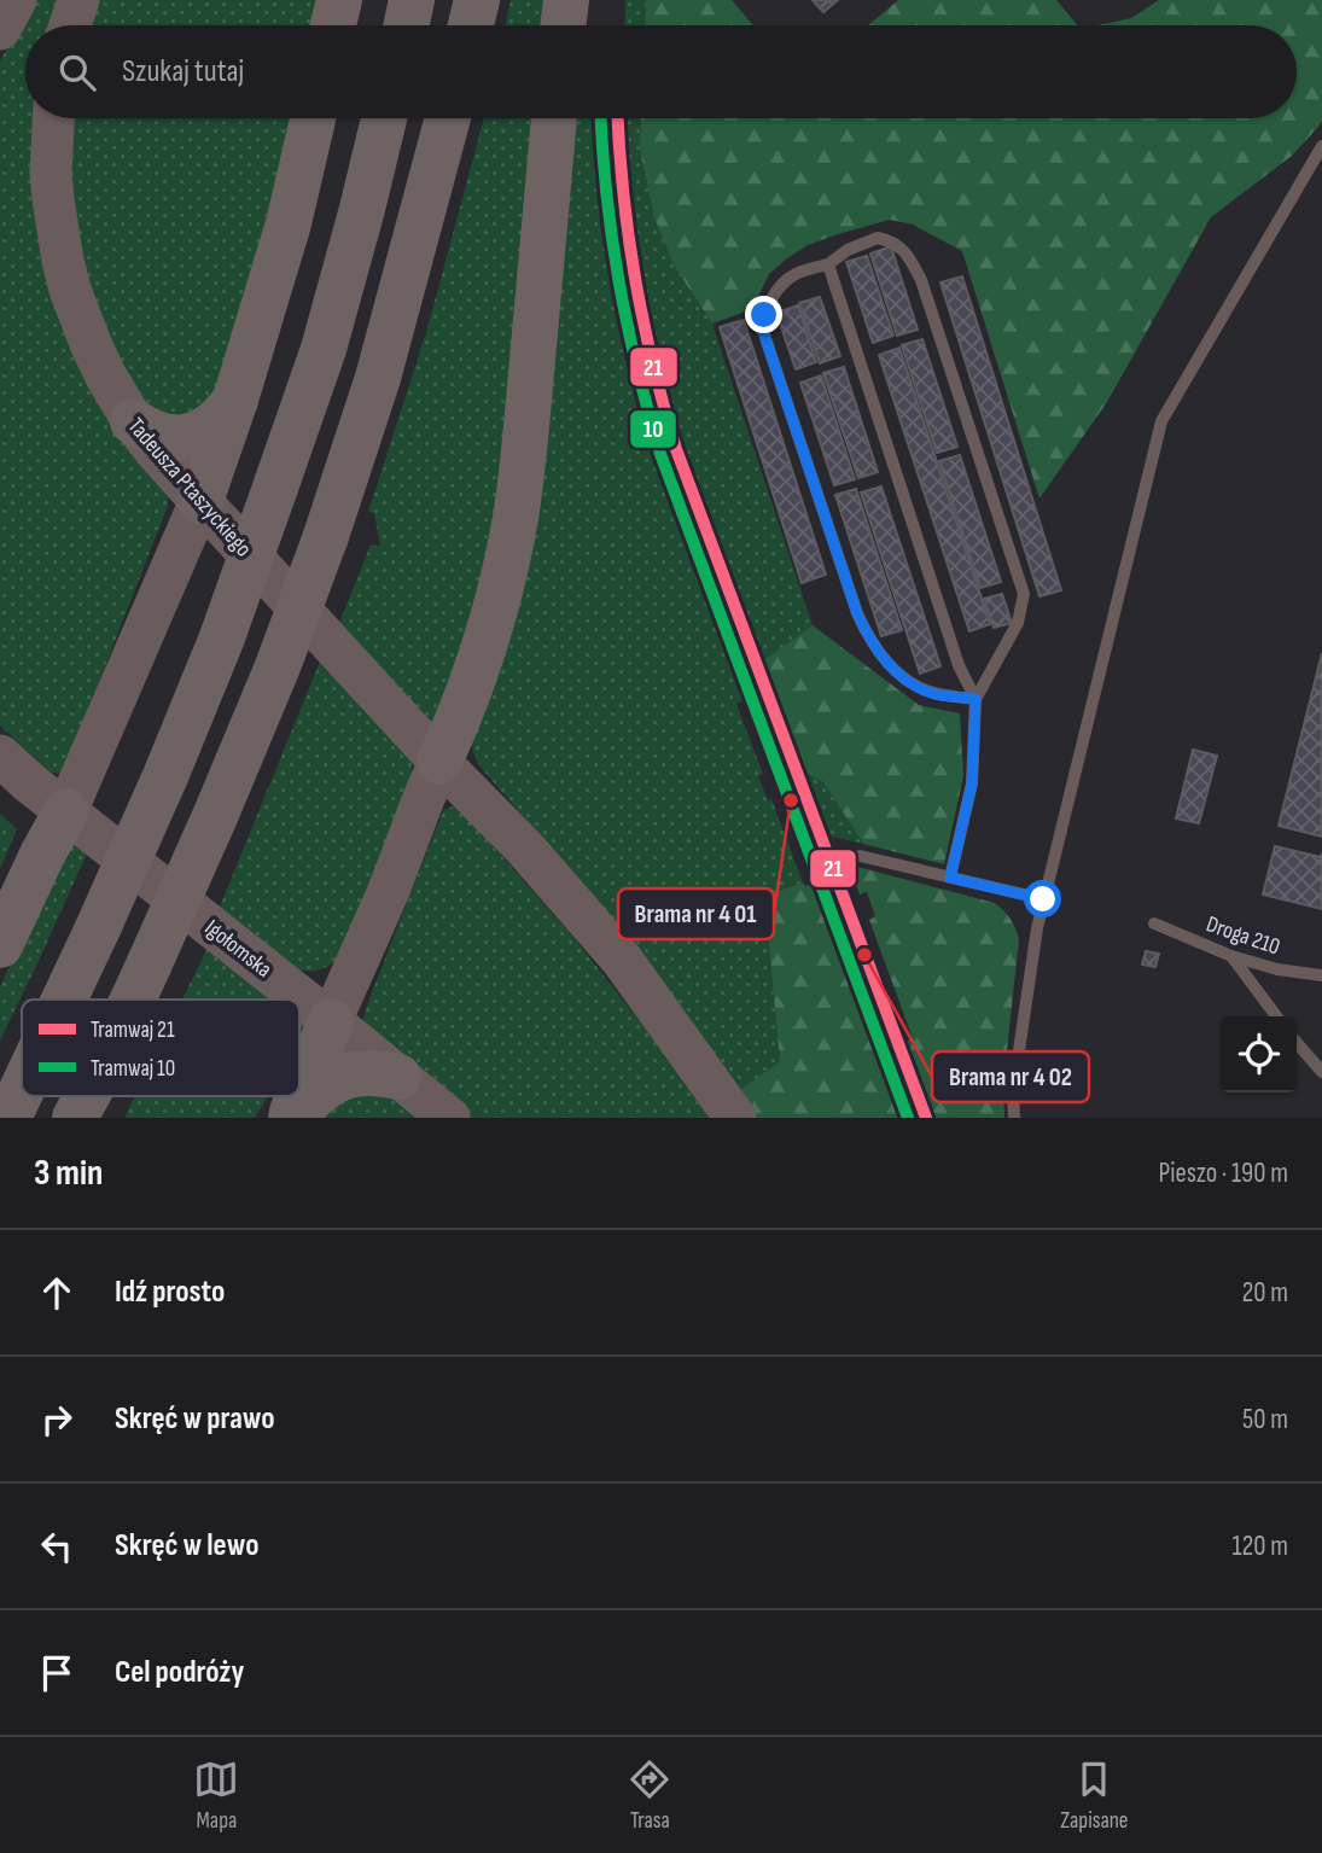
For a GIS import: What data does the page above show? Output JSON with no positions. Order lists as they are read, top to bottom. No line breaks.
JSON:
{"streets":{"main road":["Tadeusza Ptaszyckiego","Igołomska"],"lane":["Droga 210"]},"places":["Brama nr 4 01","Brama nr 4 02"],"lines":["tram line 21","tram line 10"],"legend":["Tramwaj 21","Tramwaj 10"],"page":{"search":"Szukaj tutaj","heading":["3 min","Pieszo · 190 m"],"list":[["Idź prosto","20 m"],["Skręć w prawo","50 m"],["Skręć w lewo","120 m"],"Cel podróży"],"nav":["Mapa","Trasa","Zapisane"]}}
